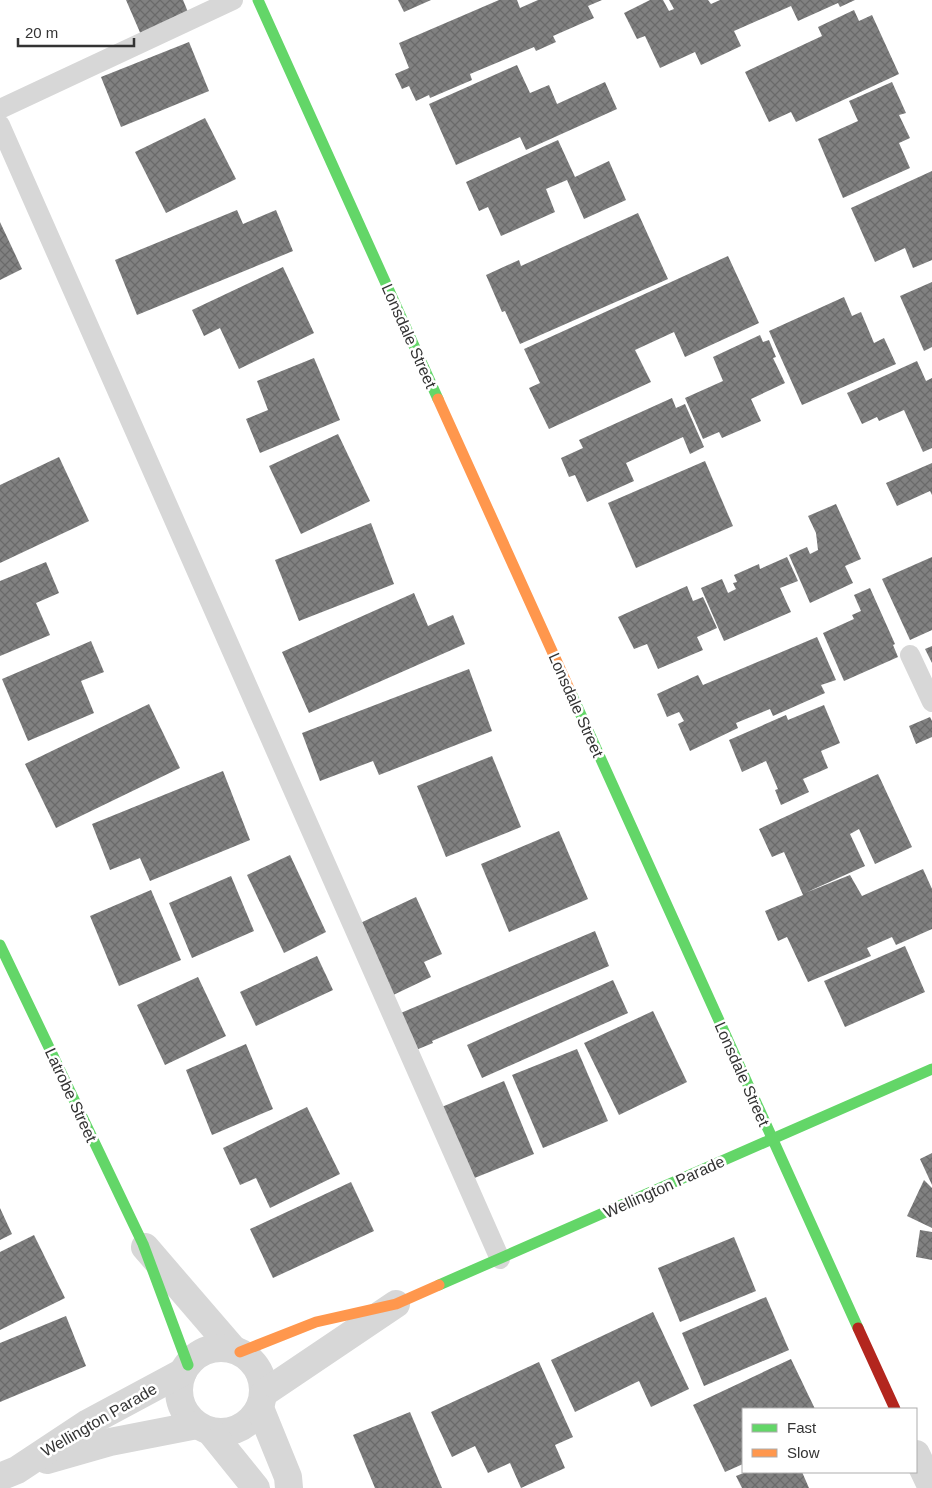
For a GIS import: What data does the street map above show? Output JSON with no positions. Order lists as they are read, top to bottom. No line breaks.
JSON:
{"streets":{"street":["Lonsdale Street","Latrobe Street","Wellington Parade"]},"crossings":[["Lonsdale Street","Wellington Parade"],["Latrobe Street","Wellington Parade"]],"legend":["Fast","Slow"],"scale_bar":"20 m"}
